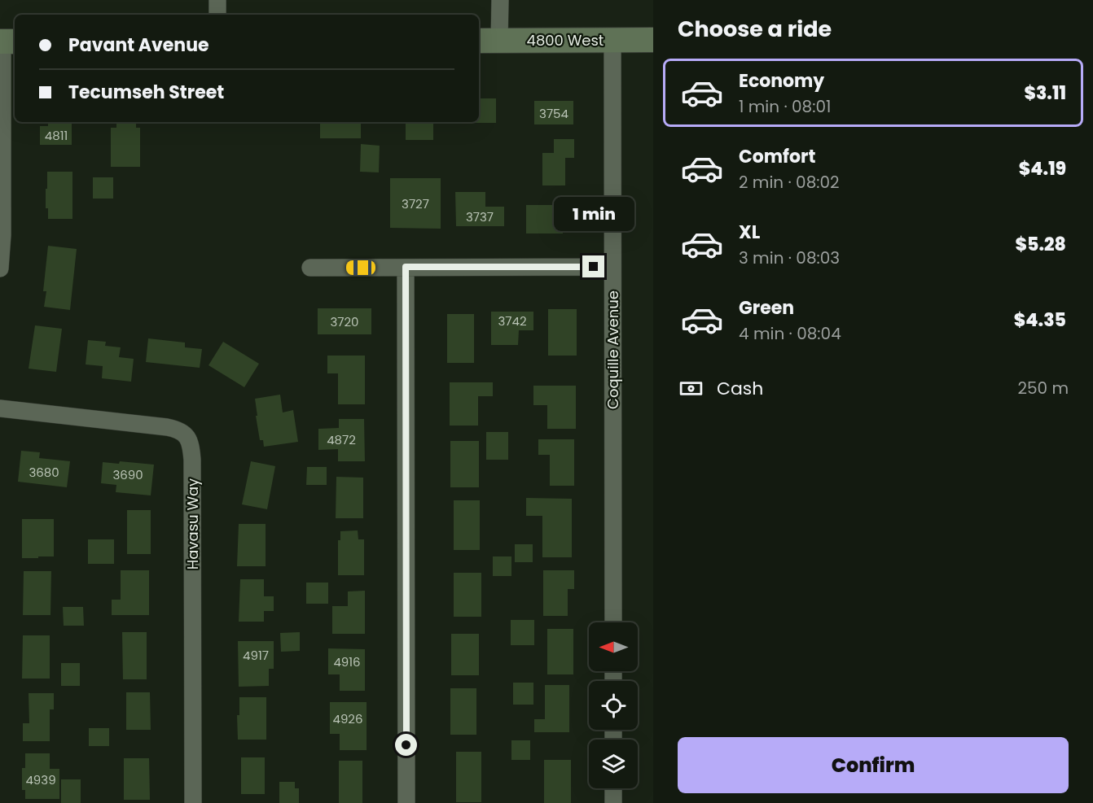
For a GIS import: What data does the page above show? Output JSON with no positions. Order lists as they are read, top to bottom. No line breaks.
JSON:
{"streets":{"main road":["4800 West"],"street":["Coquille Avenue","Havasu Way"]},"crossings":[["4800 West","Coquille Avenue"]],"house_numbers":["3754","4811","3727","3737","3742","3720","4872","3680","3690","4917","4916","4926","4939"],"north":"left","page":{"heading":"Choose a ride","banner":["Pavant Avenue","Tecumseh Street"],"list":[{"name":"Economy","note":"1 min · 08:01","value":"$3.11"},{"name":"Comfort","note":"2 min · 08:02","value":"$4.19"},{"name":"XL","note":"3 min · 08:03","value":"$5.28"},{"name":"Green","note":"4 min · 08:04","value":"$4.35"}],"bubble":"1 min","pay":["Cash","250 m"],"buttons":"Confirm"}}
